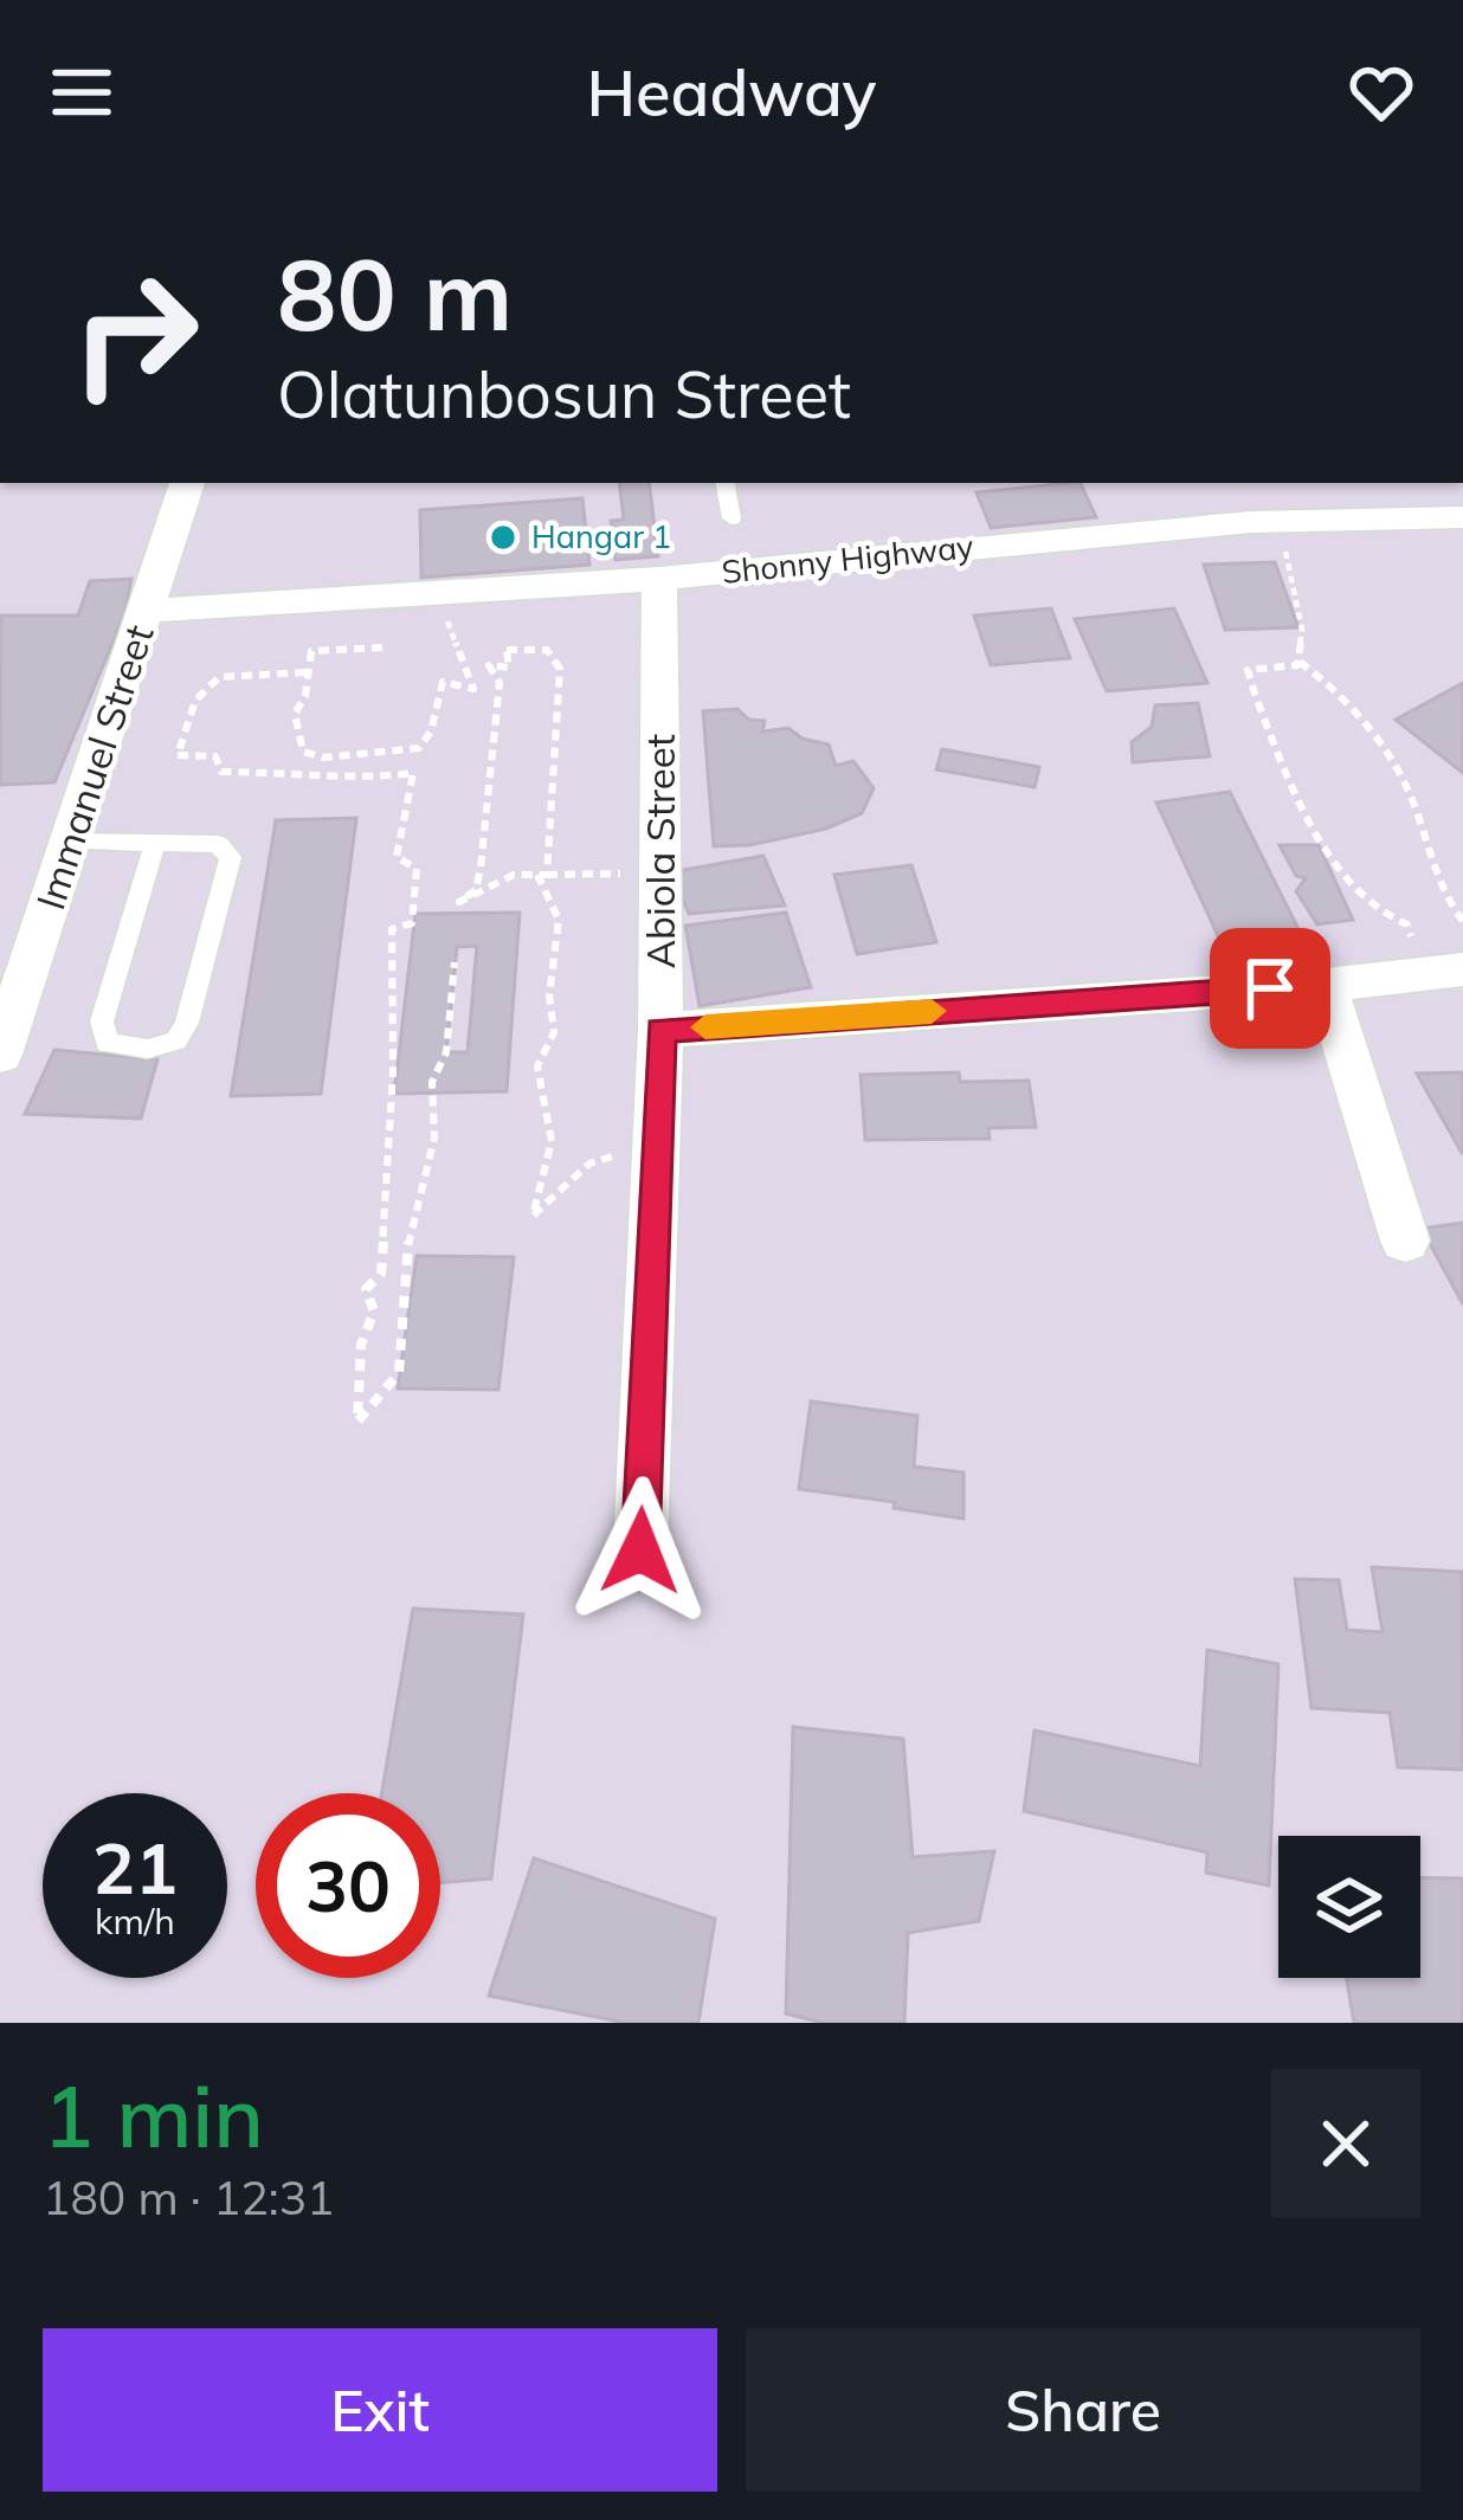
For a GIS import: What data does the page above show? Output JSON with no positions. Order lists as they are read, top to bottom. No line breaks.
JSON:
{"streets":{"street":["Shonny Highway","Immanuel Street","Abiola Street"]},"crossings":[["Shonny Highway","Immanuel Street"],["Shonny Highway","Abiola Street"]],"places":["Hangar 1"],"page":{"header":"Headway","turn":["80 m","Olatunbosun Street"],"speed":"21 km/h","limit":"30","heading":["1 min","180 m · 12:31"],"buttons":["Exit","Share"]}}
